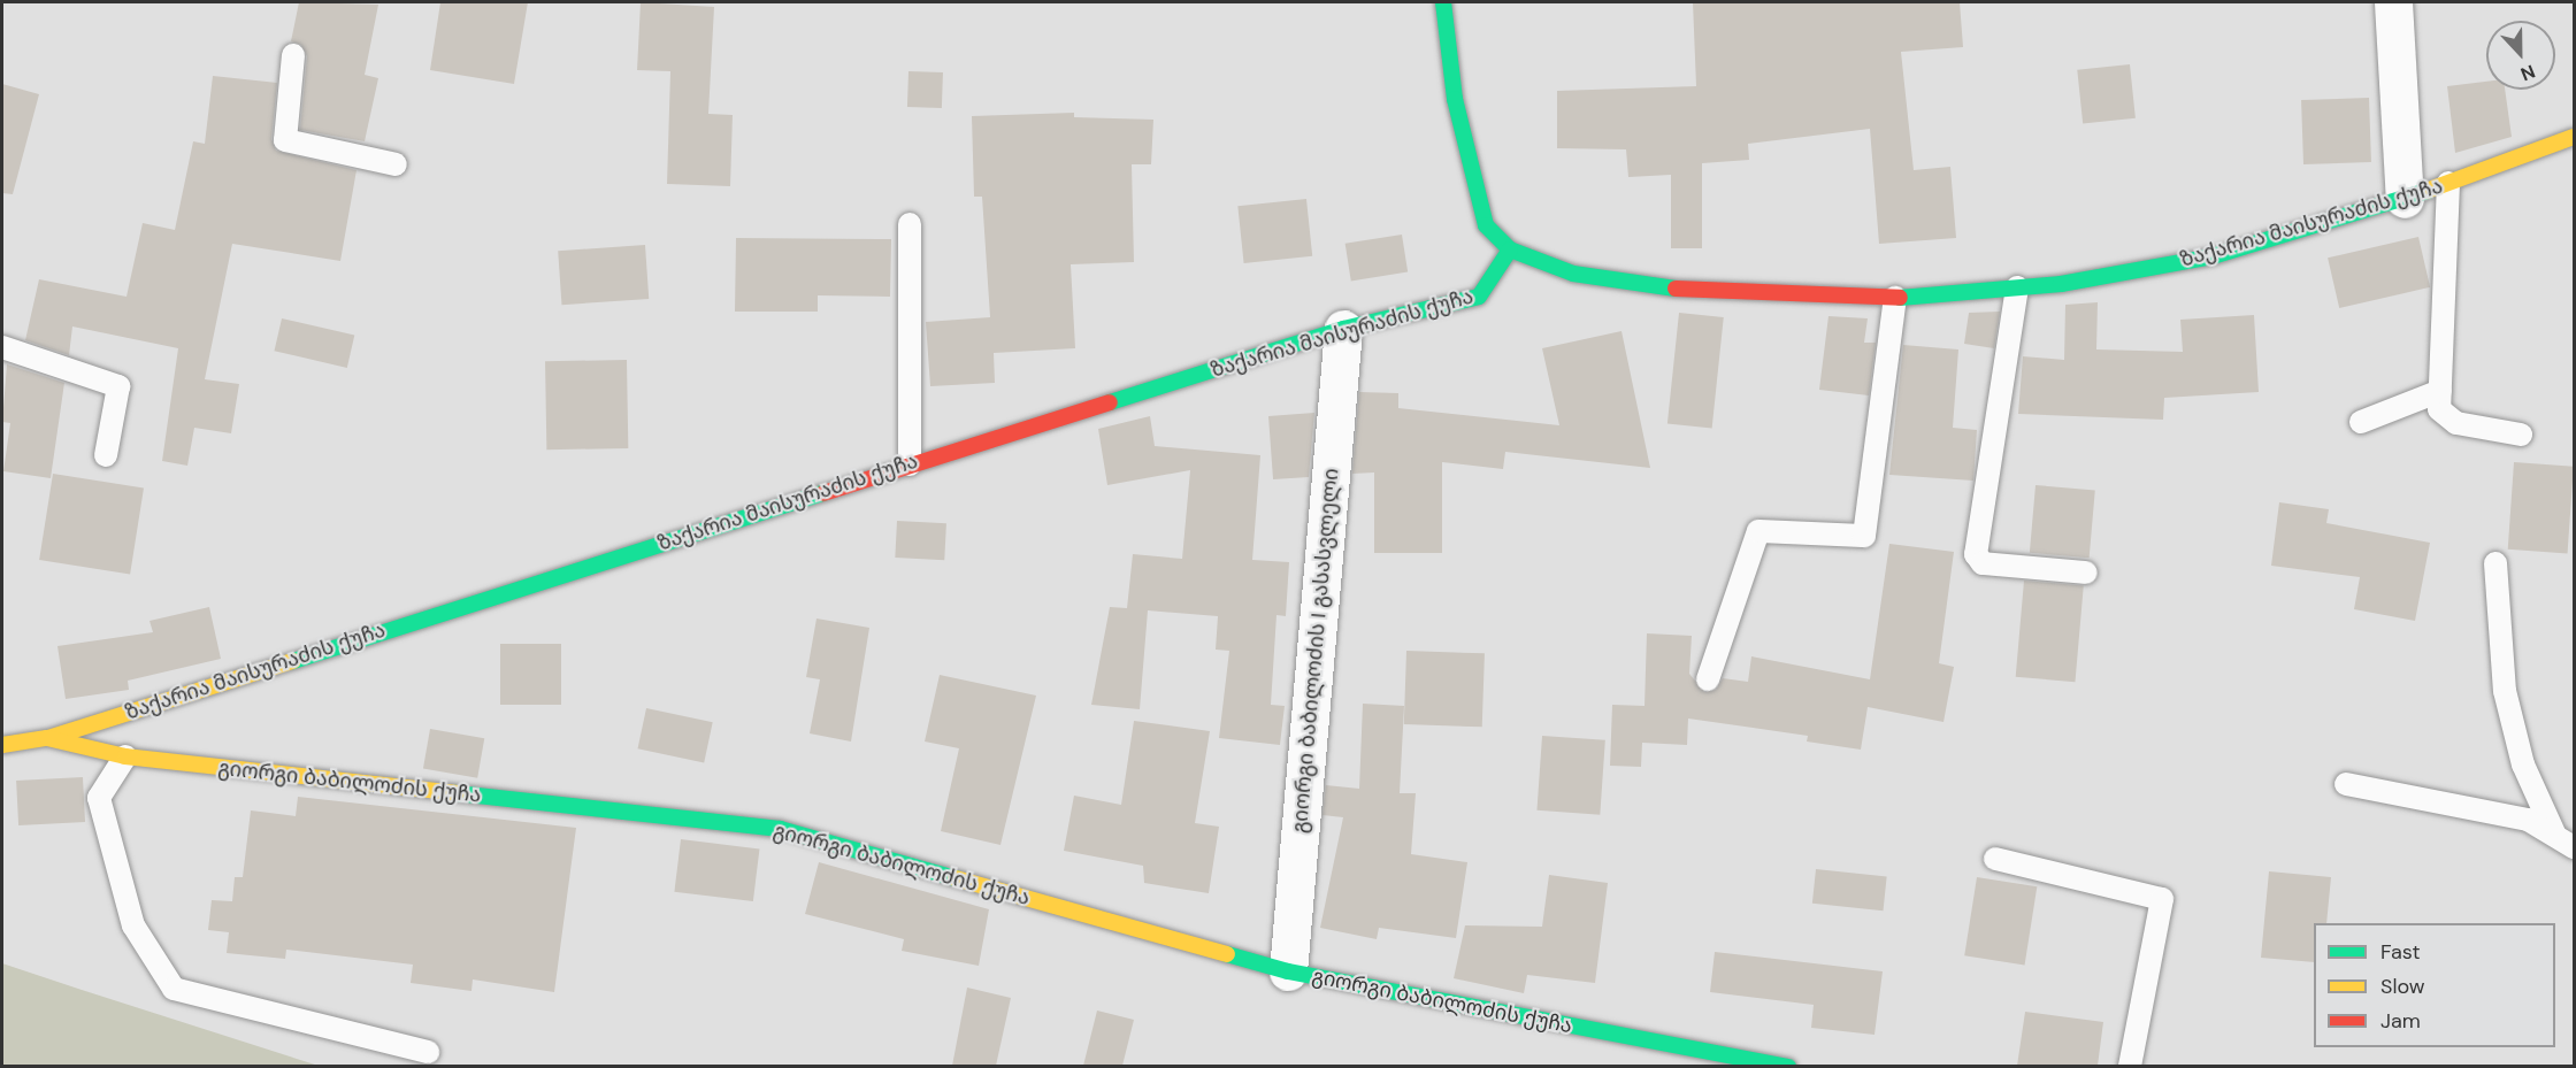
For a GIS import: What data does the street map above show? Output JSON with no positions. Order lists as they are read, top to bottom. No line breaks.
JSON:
{"streets":{"street":["ზაქარია მაისურაძის ქუჩა","გიორგი ბაბილოძის I გასასვლელი","გიორგი ბაბილოძის ქუჩა"]},"crossings":[["ზაქარია მაისურაძის ქუჩა","გიორგი ბაბილოძის I გასასვლელი"],["ზაქარია მაისურაძის ქუჩა","გიორგი ბაბილოძის ქუჩა"],["გიორგი ბაბილოძის I გასასვლელი","გიორგი ბაბილოძის ქუჩა"]],"legend":["Fast","Slow","Jam"],"north":"bottom"}
